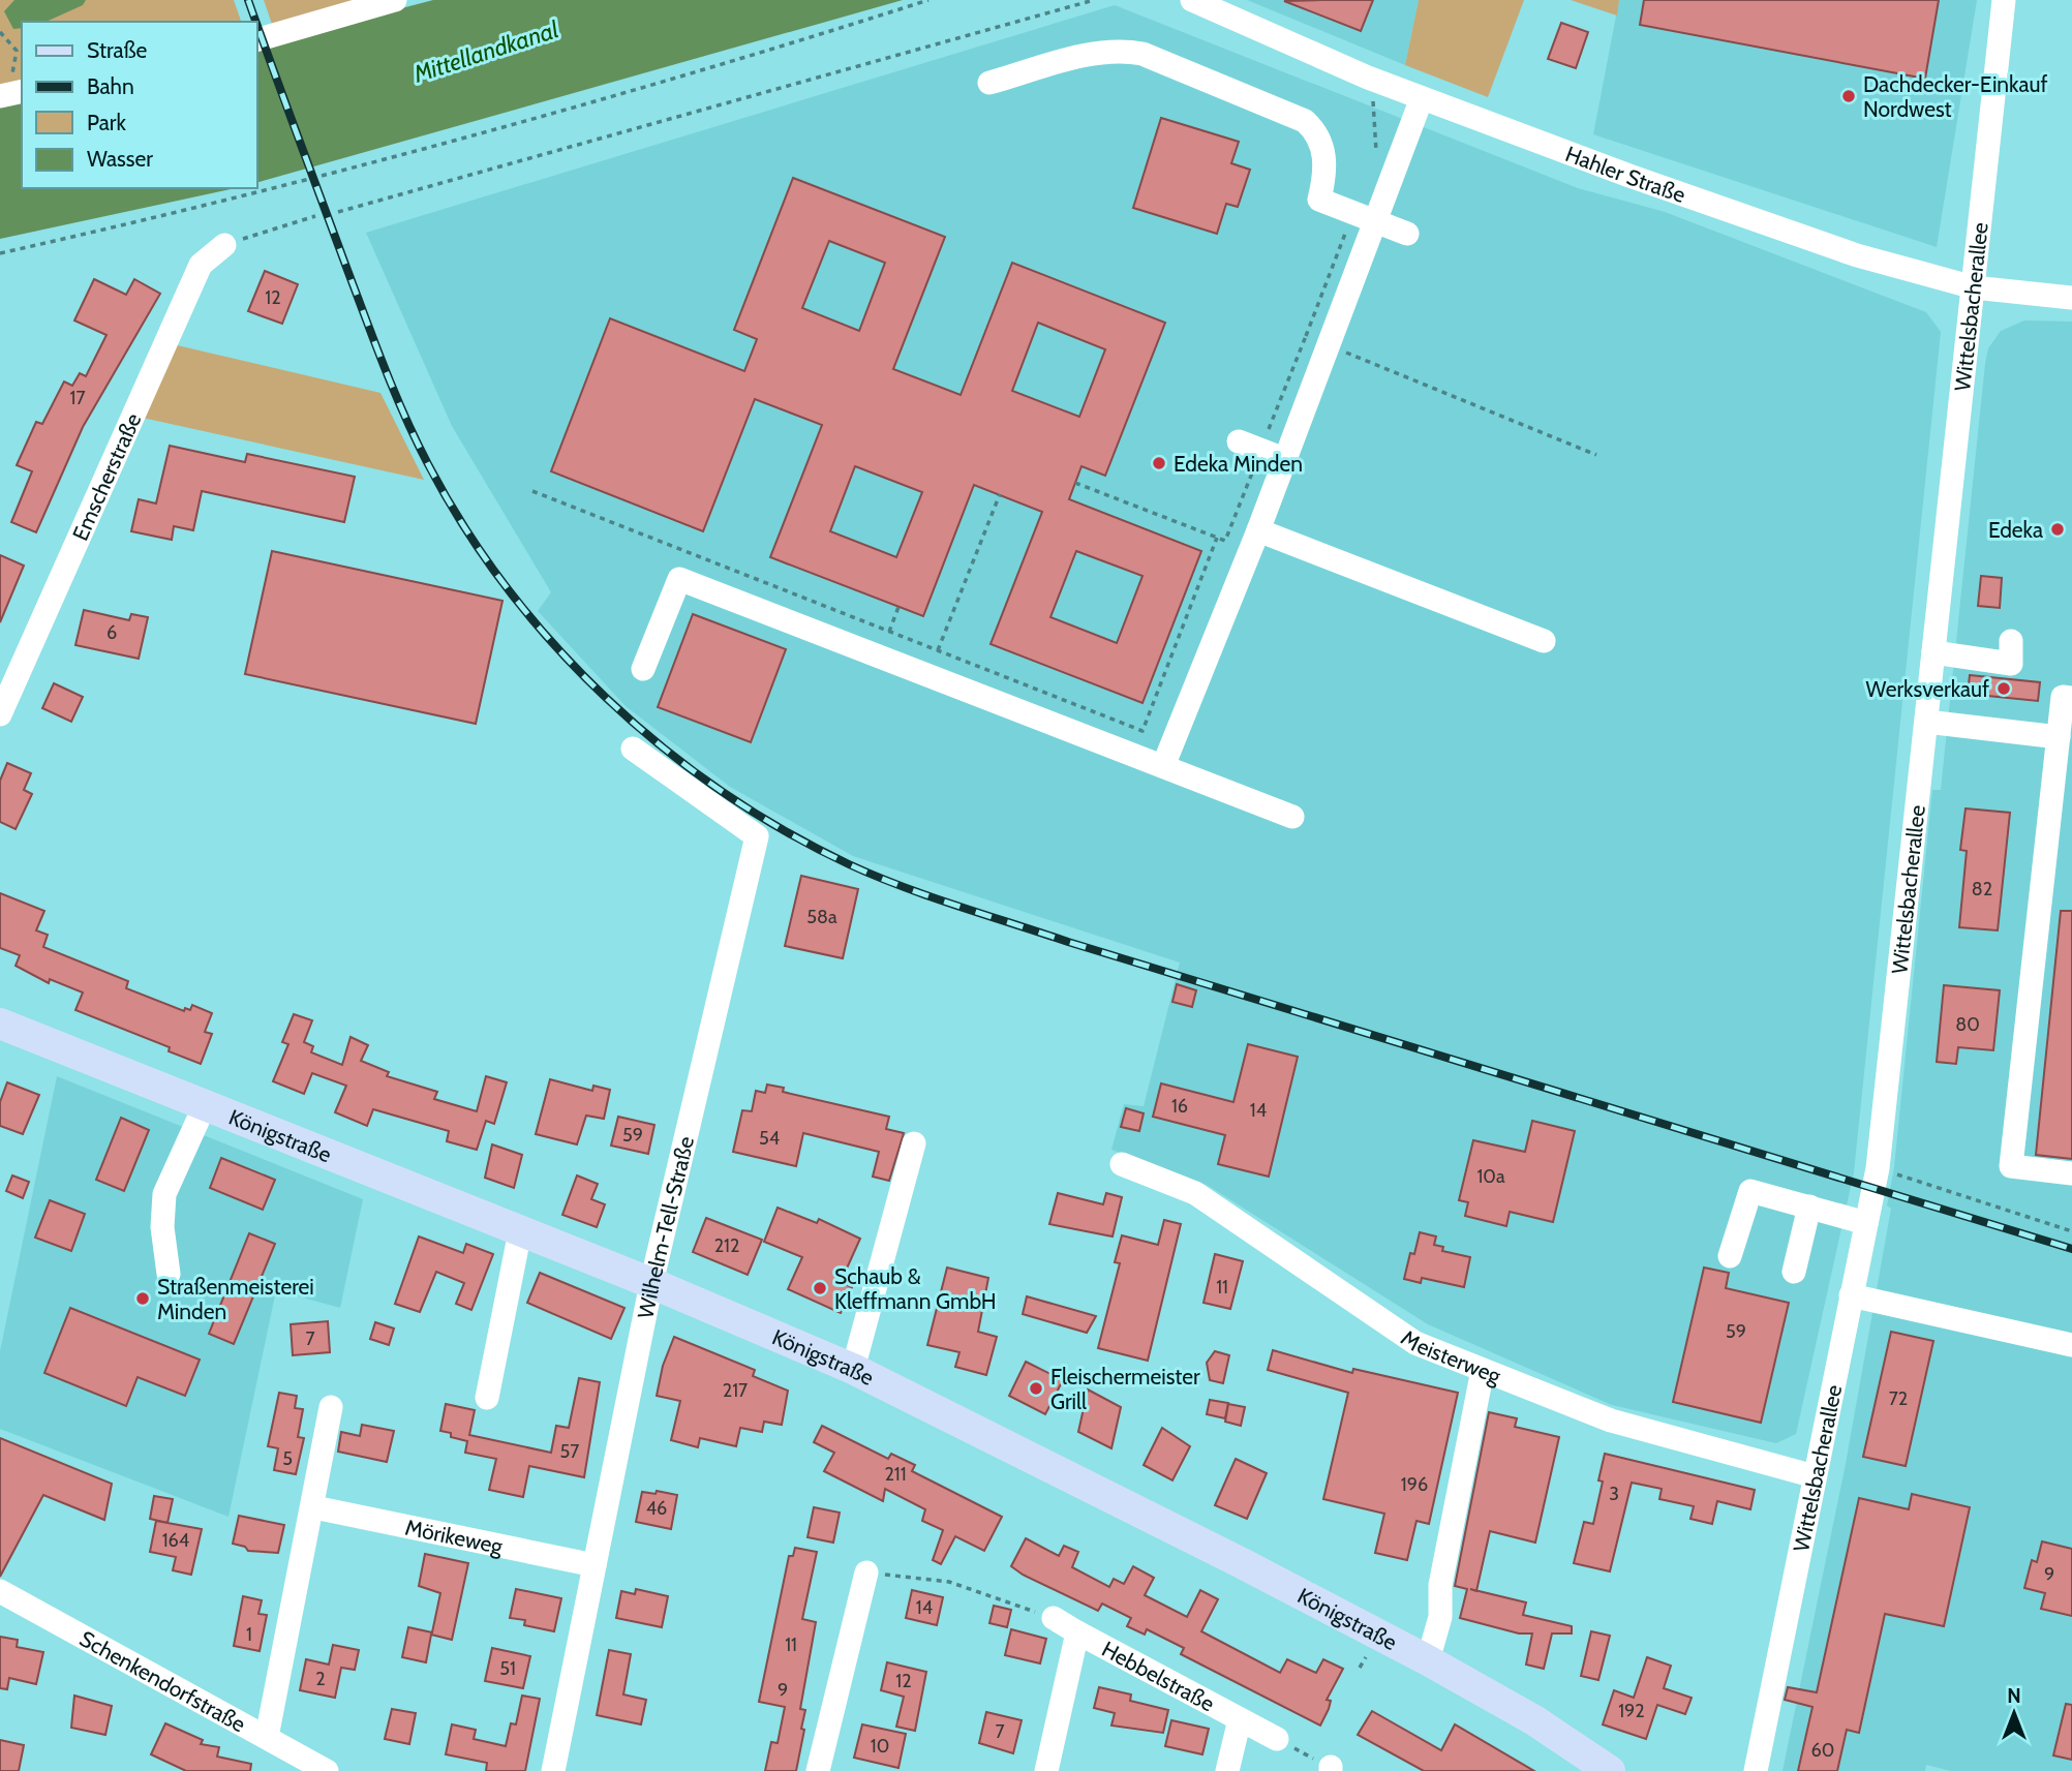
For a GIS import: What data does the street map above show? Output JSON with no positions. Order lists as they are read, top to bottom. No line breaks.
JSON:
{"streets":{"main road":["Königstraße"],"street":["Hahler Straße","Wittelsbacherallee","Emscherstraße","Wilhelm-Tell-Straße","Meisterweg","Mörikeweg","Hebbelstraße","Schenkendorfstraße"]},"crossings":[["Hahler Straße","Wittelsbacherallee"],["Wittelsbacherallee","Meisterweg"],["Königstraße","Wilhelm-Tell-Straße"],["Wilhelm-Tell-Straße","Mörikeweg"]],"water":["Mittellandkanal"],"places":["Dachdecker-Einkauf Nordwest","Edeka Minden","Edeka","Werksverkauf","Schaub & Kleffmann GmbH","Straßenmeisterei Minden","Fleischermeister Grill"],"house_numbers":["12","17","6","82","58a","80","16","14","59","54","10a","212","11","59","7","217","72","57","5","211","196","3","46","164","9","14","1","11","51","2","12","9","192","7","10","60"],"legend":["Straße","Bahn","Park","Wasser"],"north":"top"}
